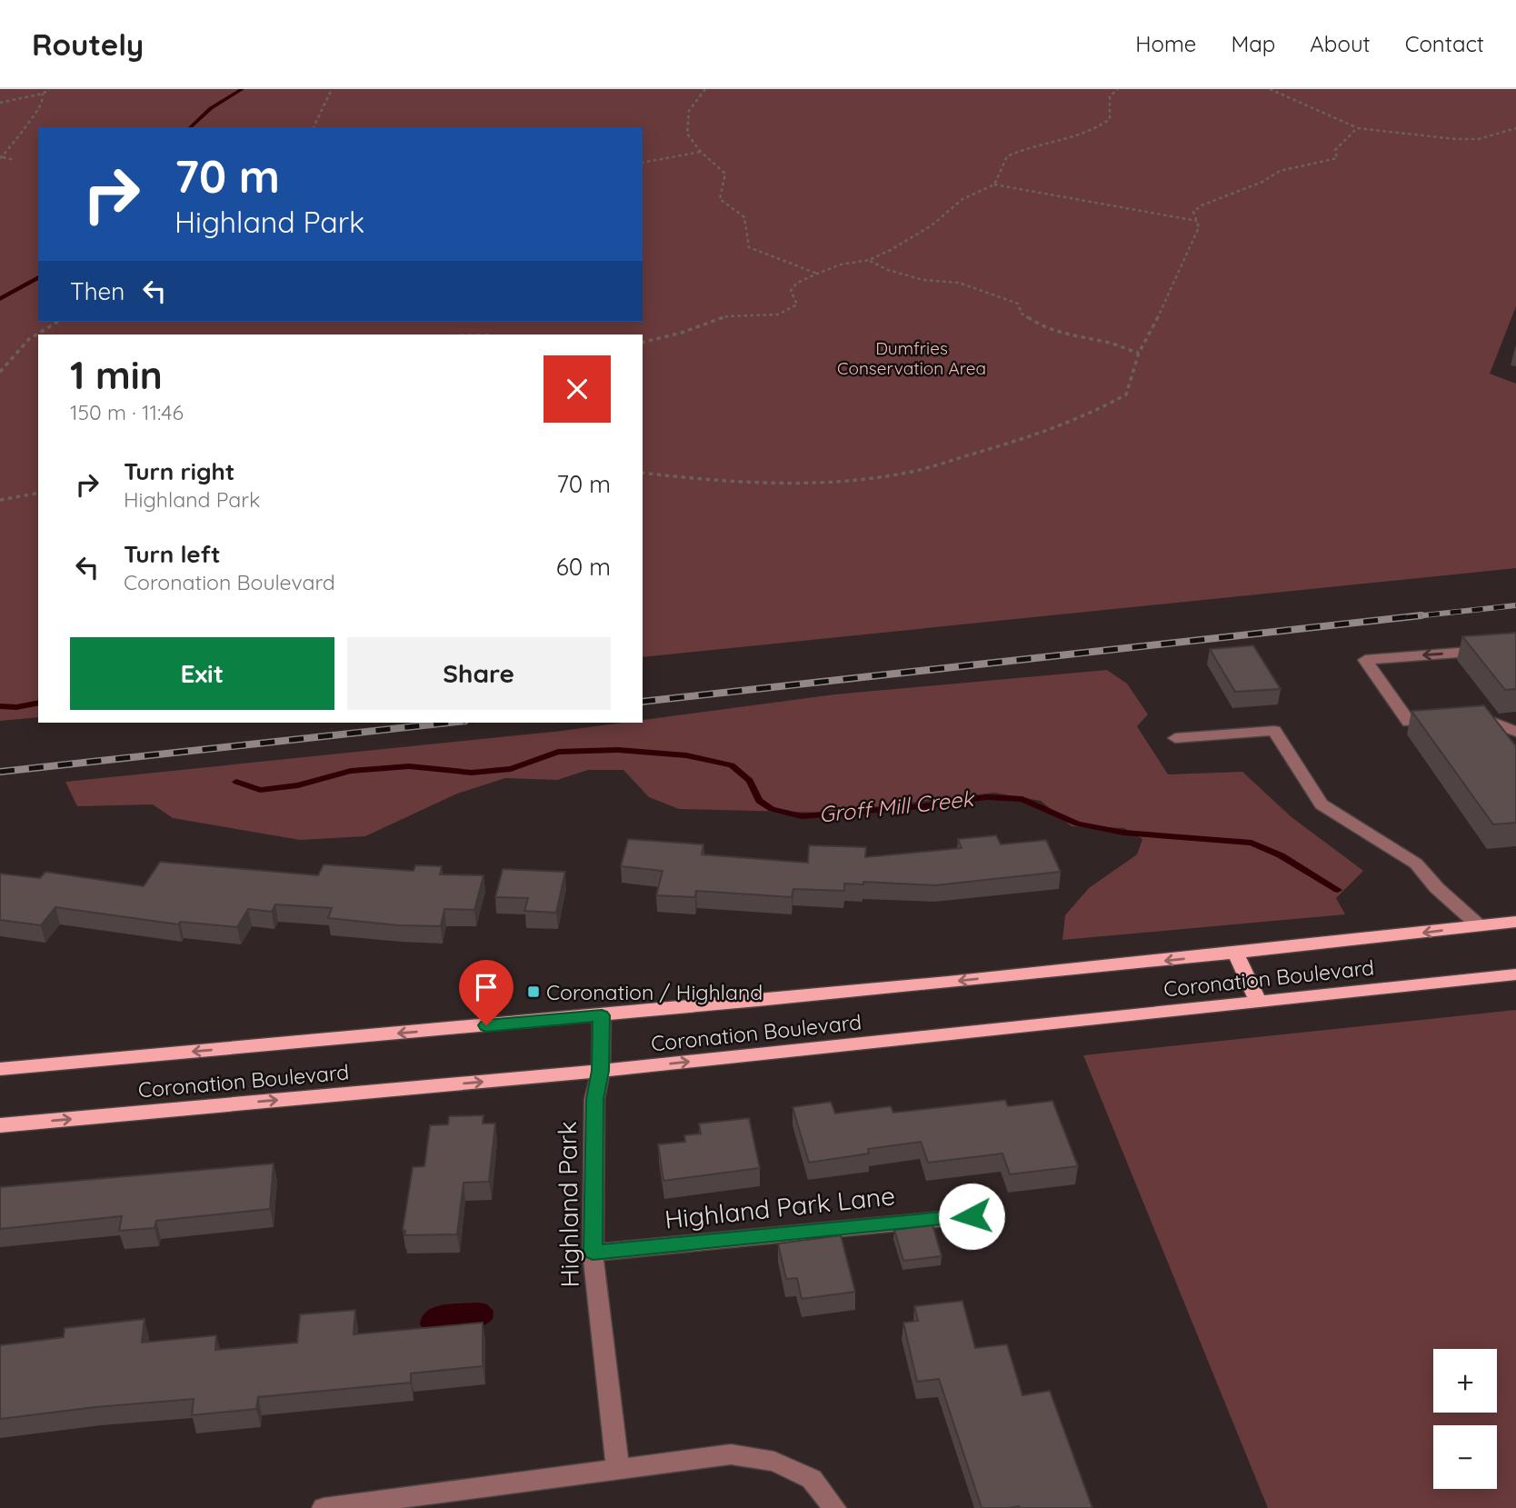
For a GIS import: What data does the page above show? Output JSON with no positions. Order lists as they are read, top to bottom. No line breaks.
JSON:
{"streets":{"main road":["Coronation Boulevard"],"street":["Highland Park","Highland Park Lane"]},"crossings":[["Coronation Boulevard","Highland Park"],["Highland Park","Highland Park Lane"]],"water":["Groff Mill Creek"],"parks":["Dumfries Conservation Area"],"places":{"transit":["Coronation / Highland"]},"page":{"header":"Routely","nav":["Home","Map","About","Contact"],"turn":["70 m","Highland Park"],"then":"Then","heading":["1 min","150 m · 11:46"],"list":[{"name":"Turn right","note":"Highland Park","value":"70 m"},{"name":"Turn left","note":"Coronation Boulevard","value":"60 m"}],"buttons":["Exit","Share"],"map_buttons":["+","−"]}}
